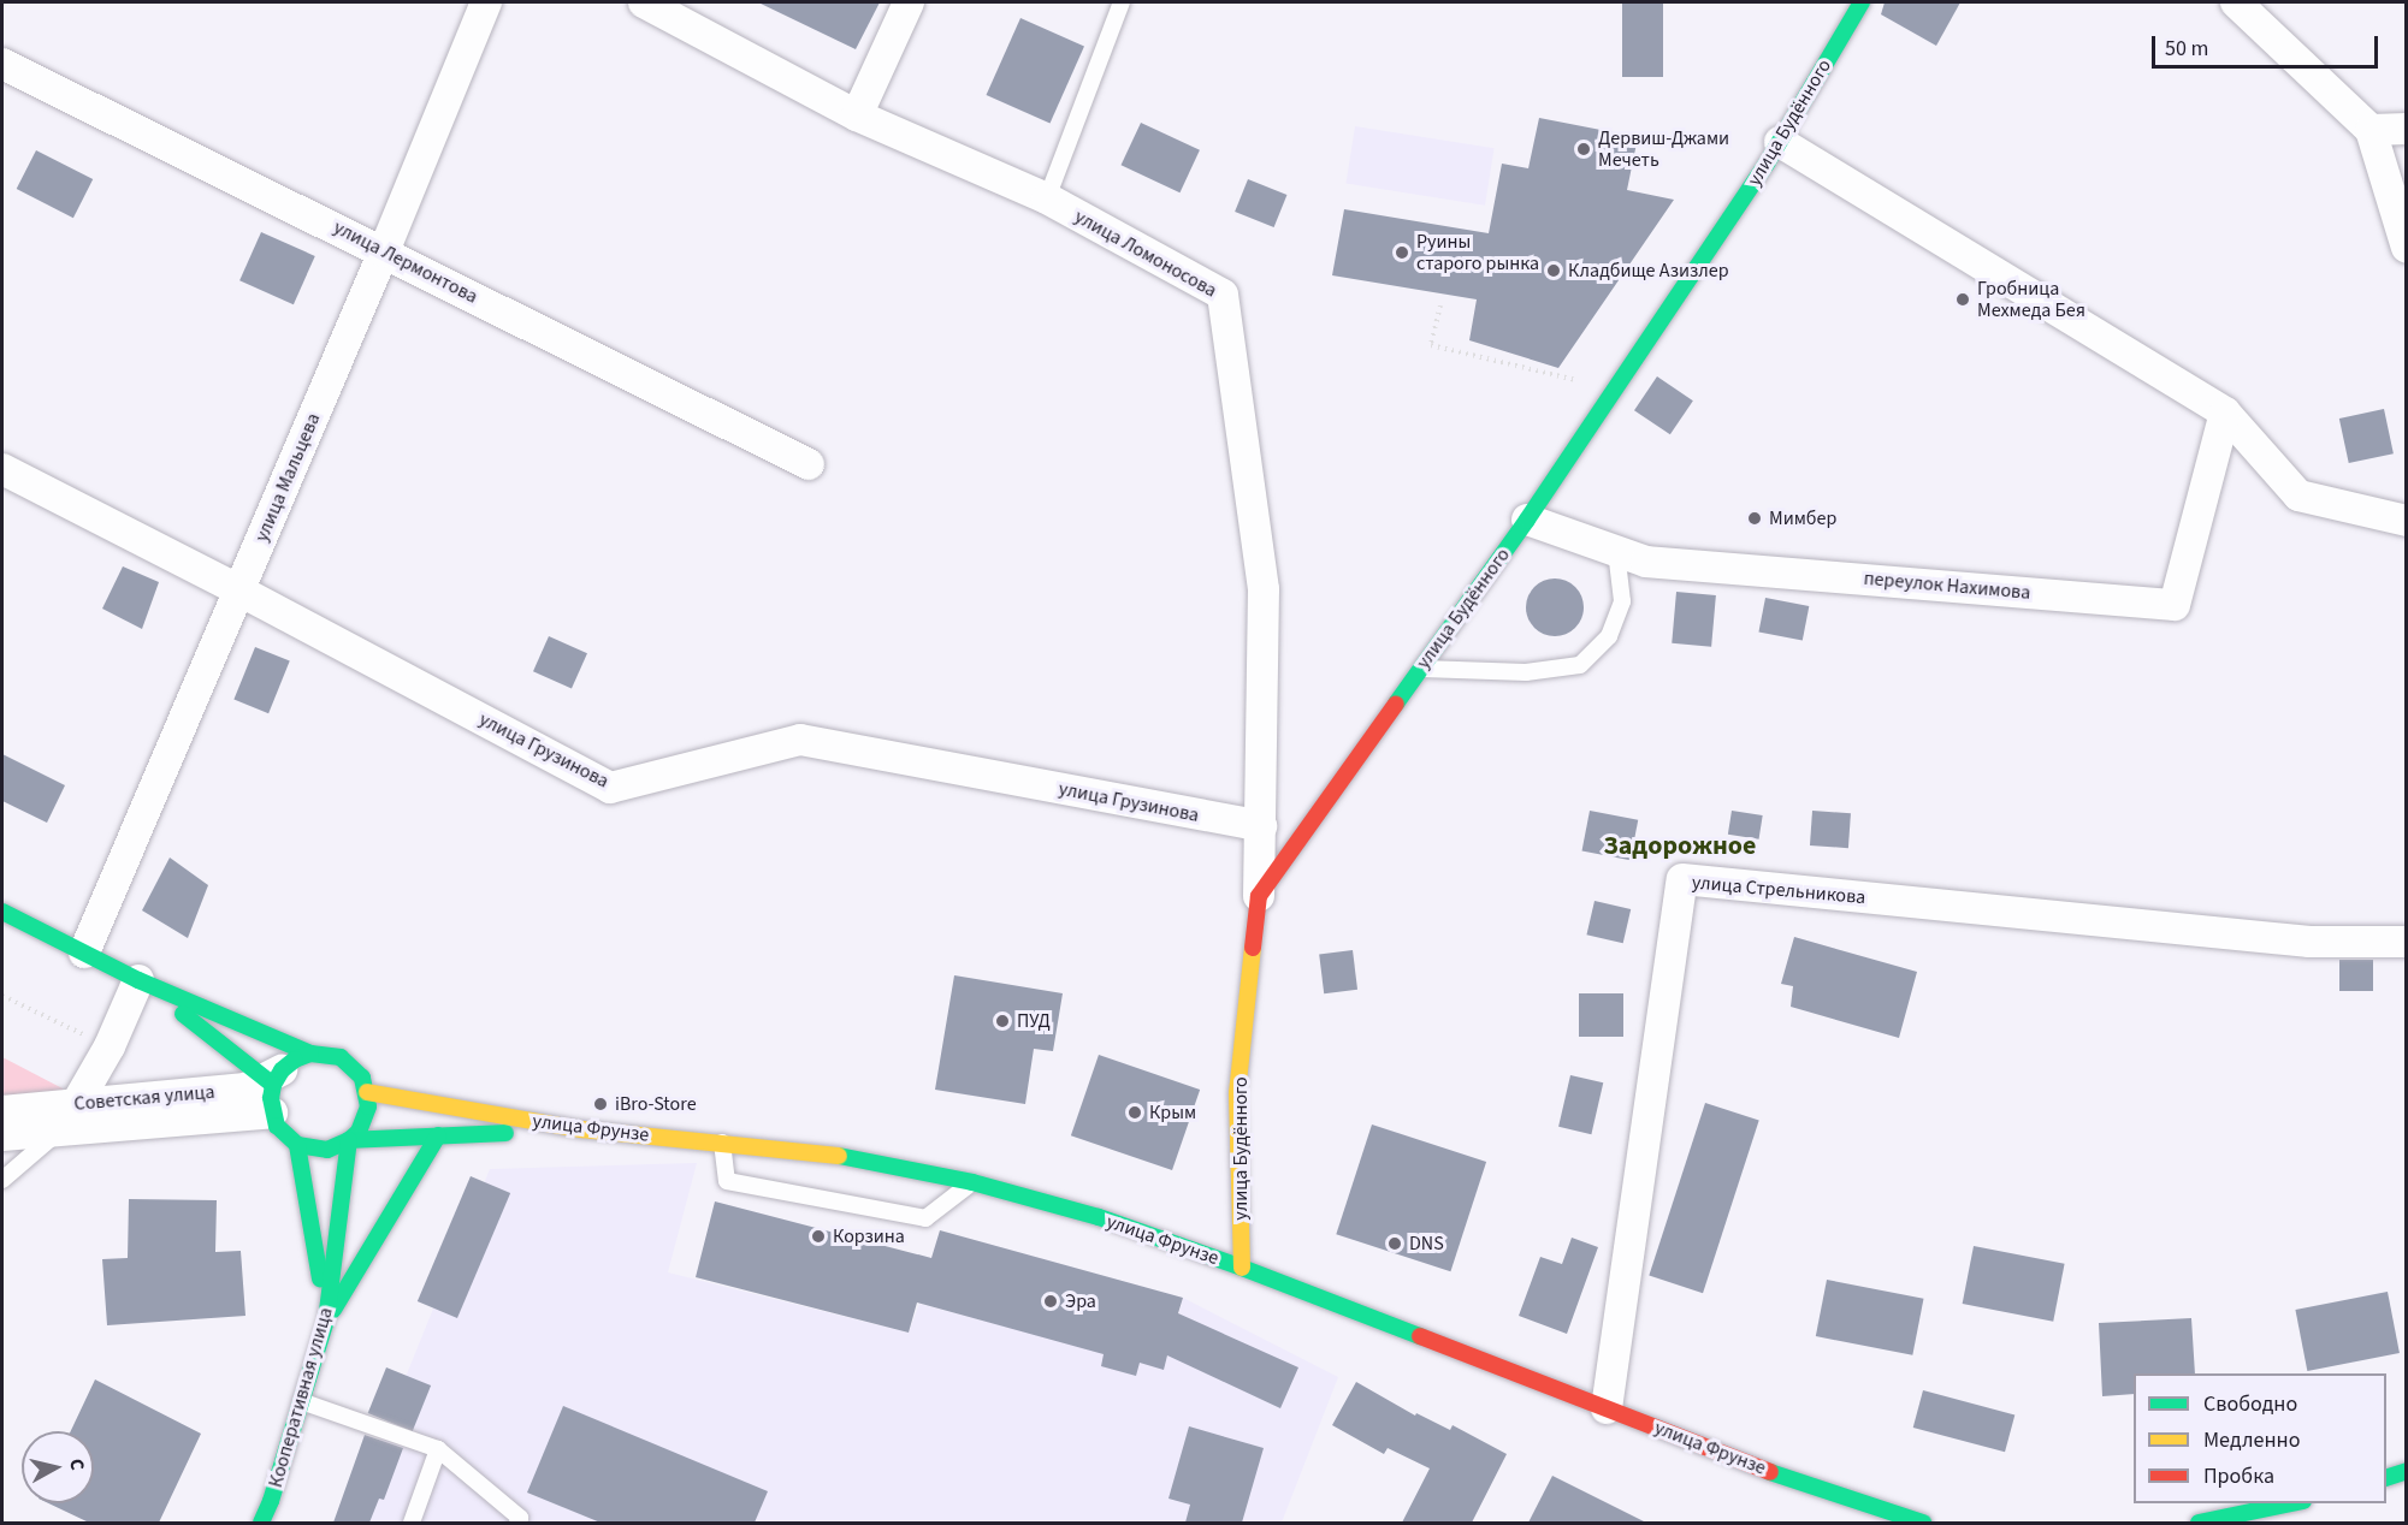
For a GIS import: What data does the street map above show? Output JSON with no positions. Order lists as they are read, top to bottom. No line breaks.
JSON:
{"streets":{"main road":["улица Будённого","улица Фрунзе","Кооперативная улица"],"street":["улица Ломоносова","улица Лермонтова","улица Мальцева","переулок Нахимова","улица Грузинова","улица Стрельникова","Советская улица"]},"crossings":[["улица Будённого","улица Ломоносова"],["улица Будённого","переулок Нахимова"],["улица Будённого","улица Фрунзе"],["улица Ломоносова","улица Грузинова"],["улица Лермонтова","улица Мальцева"],["улица Мальцева","улица Грузинова"],["улица Стрельникова","улица Фрунзе"],["Советская улица","улица Фрунзе"],["Советская улица","Кооперативная улица"],["улица Фрунзе","Кооперативная улица"]],"districts":["Задорожное"],"places":["Дервиш-Джами Мечеть","Руины старого рынка","Кладбище Азизлер","Гробница Мехмеда Бея","Мимбер","ПУД","iBro-Store","Крым","Корзина","DNS","Эра"],"legend":["Свободно","Медленно","Пробка"],"scale_bar":"50 m","north":"right"}
